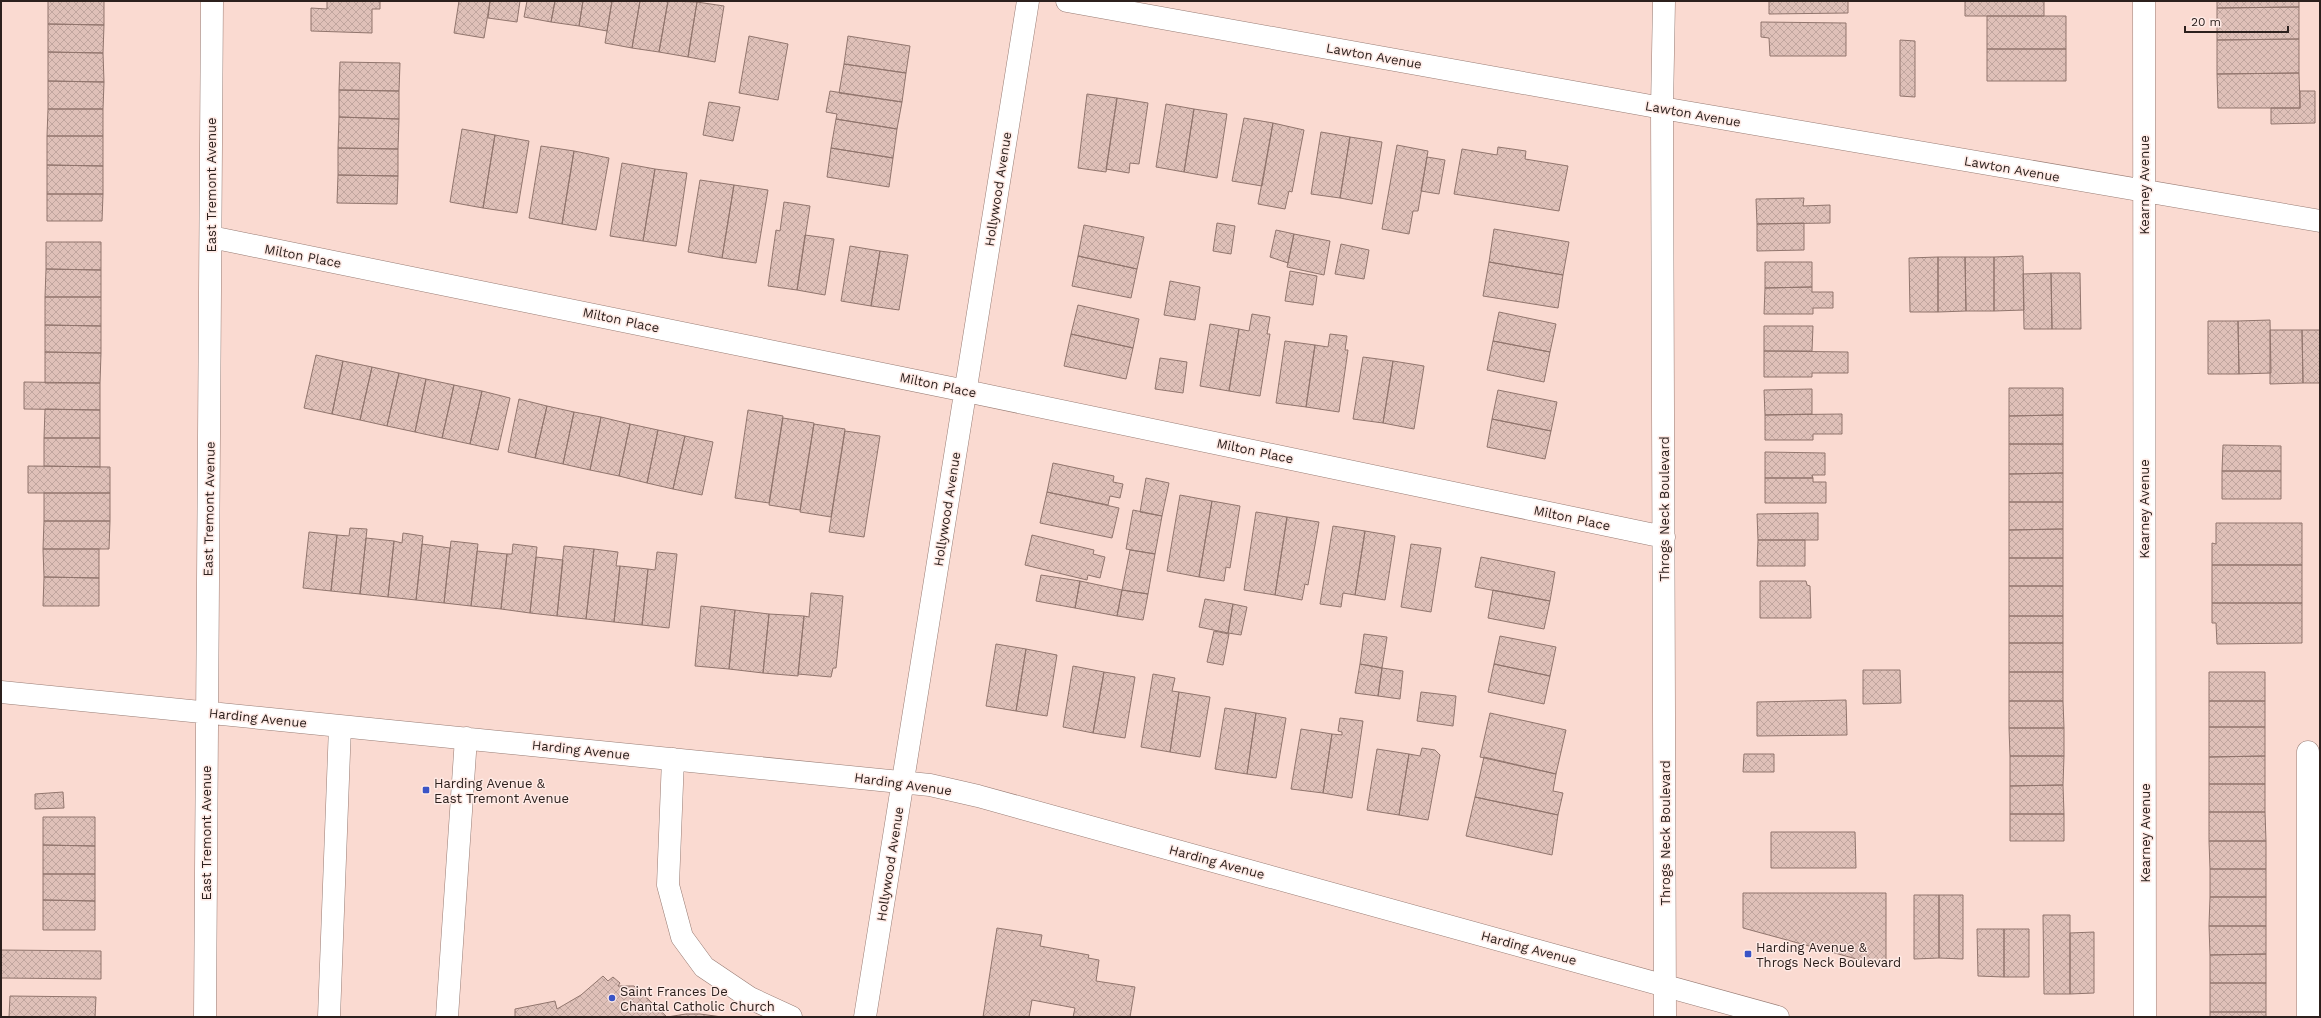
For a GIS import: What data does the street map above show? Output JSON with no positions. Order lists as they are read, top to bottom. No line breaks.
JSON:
{"streets":{"street":["Lawton Avenue","East Tremont Avenue","Kearney Avenue","Hollywood Avenue","Milton Place","Throgs Neck Boulevard","Harding Avenue"]},"crossings":[["Lawton Avenue","Kearney Avenue"],["Lawton Avenue","Throgs Neck Boulevard"],["East Tremont Avenue","Milton Place"],["East Tremont Avenue","Harding Avenue"],["Hollywood Avenue","Milton Place"],["Hollywood Avenue","Harding Avenue"],["Milton Place","Throgs Neck Boulevard"],["Throgs Neck Boulevard","Harding Avenue"]],"places":{"transit":["Harding Avenue & East Tremont Avenue","Harding Avenue & Throgs Neck Boulevard"],"other":["Saint Frances De Chantal Catholic Church"]},"scale_bar":"20 m"}
